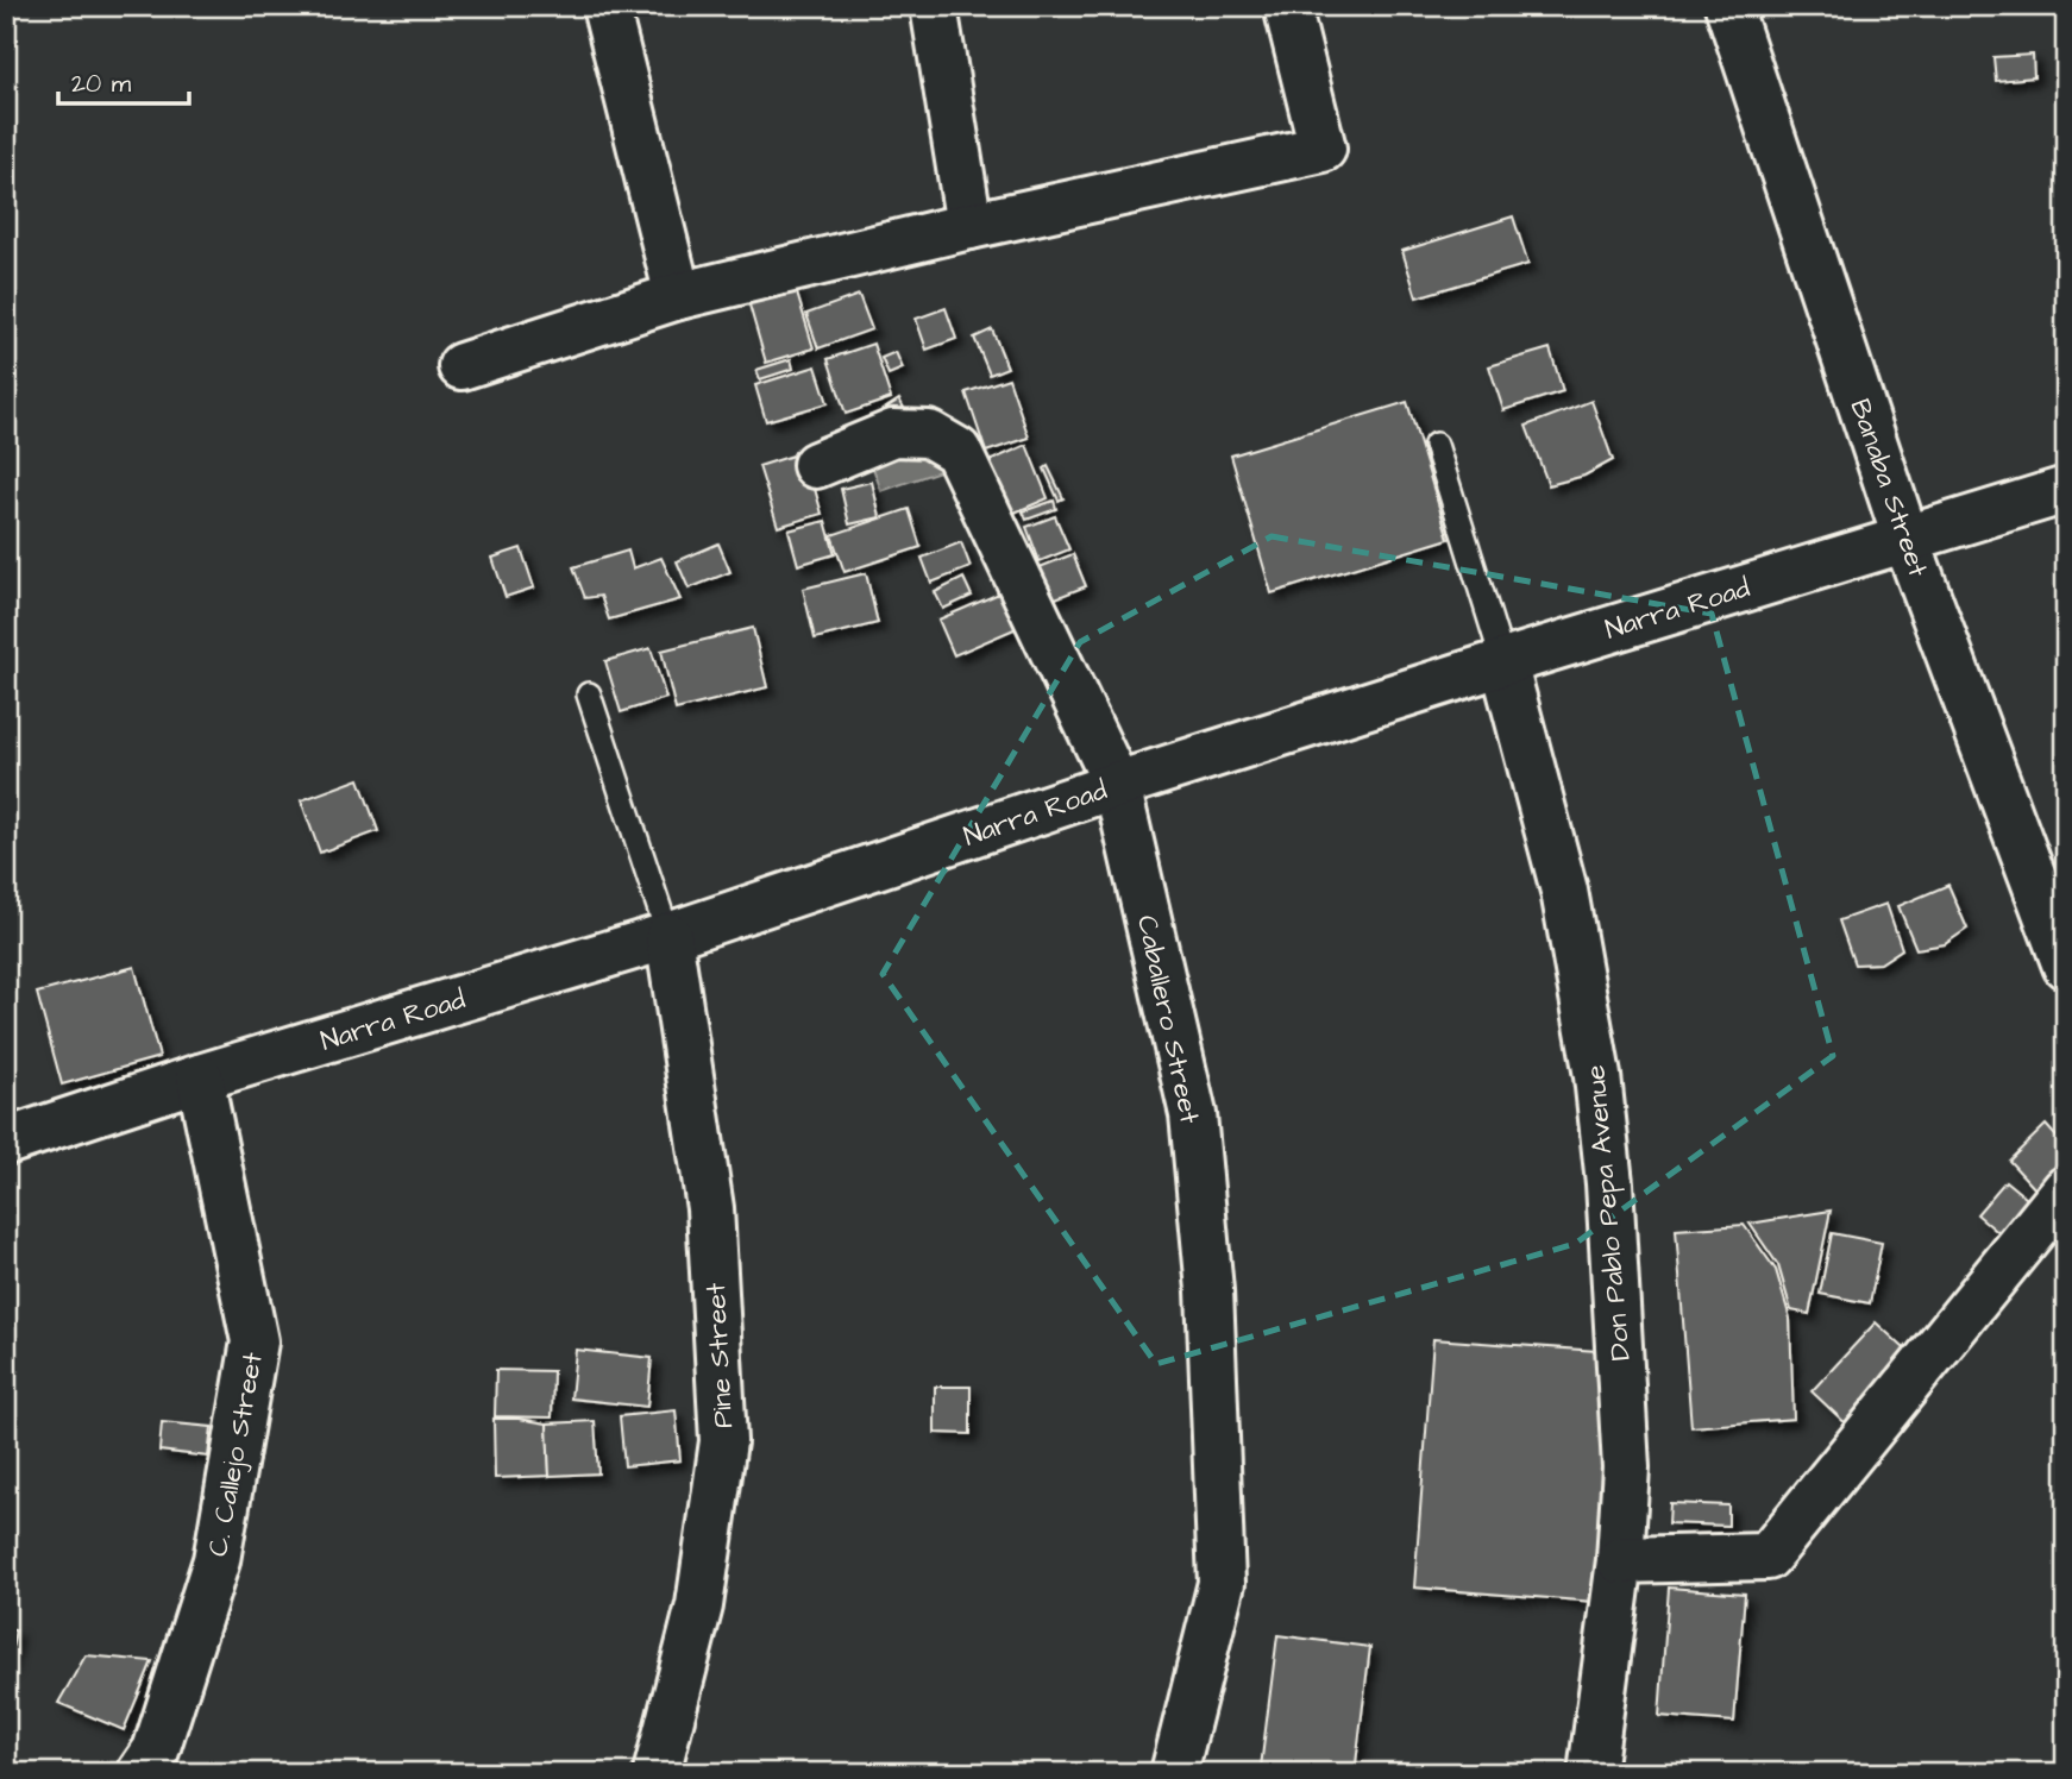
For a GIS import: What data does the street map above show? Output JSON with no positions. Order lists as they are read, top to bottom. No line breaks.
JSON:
{"streets":{"street":["Banaba Street","Narra Road","Caballero Street","Don Pablo Pepa Avenue","Pine Street","C. Callejo Street"]},"crossings":[["Banaba Street","Narra Road"],["Narra Road","Caballero Street"],["Narra Road","Don Pablo Pepa Avenue"],["Narra Road","Pine Street"],["Narra Road","C. Callejo Street"]],"scale_bar":"20 m"}
